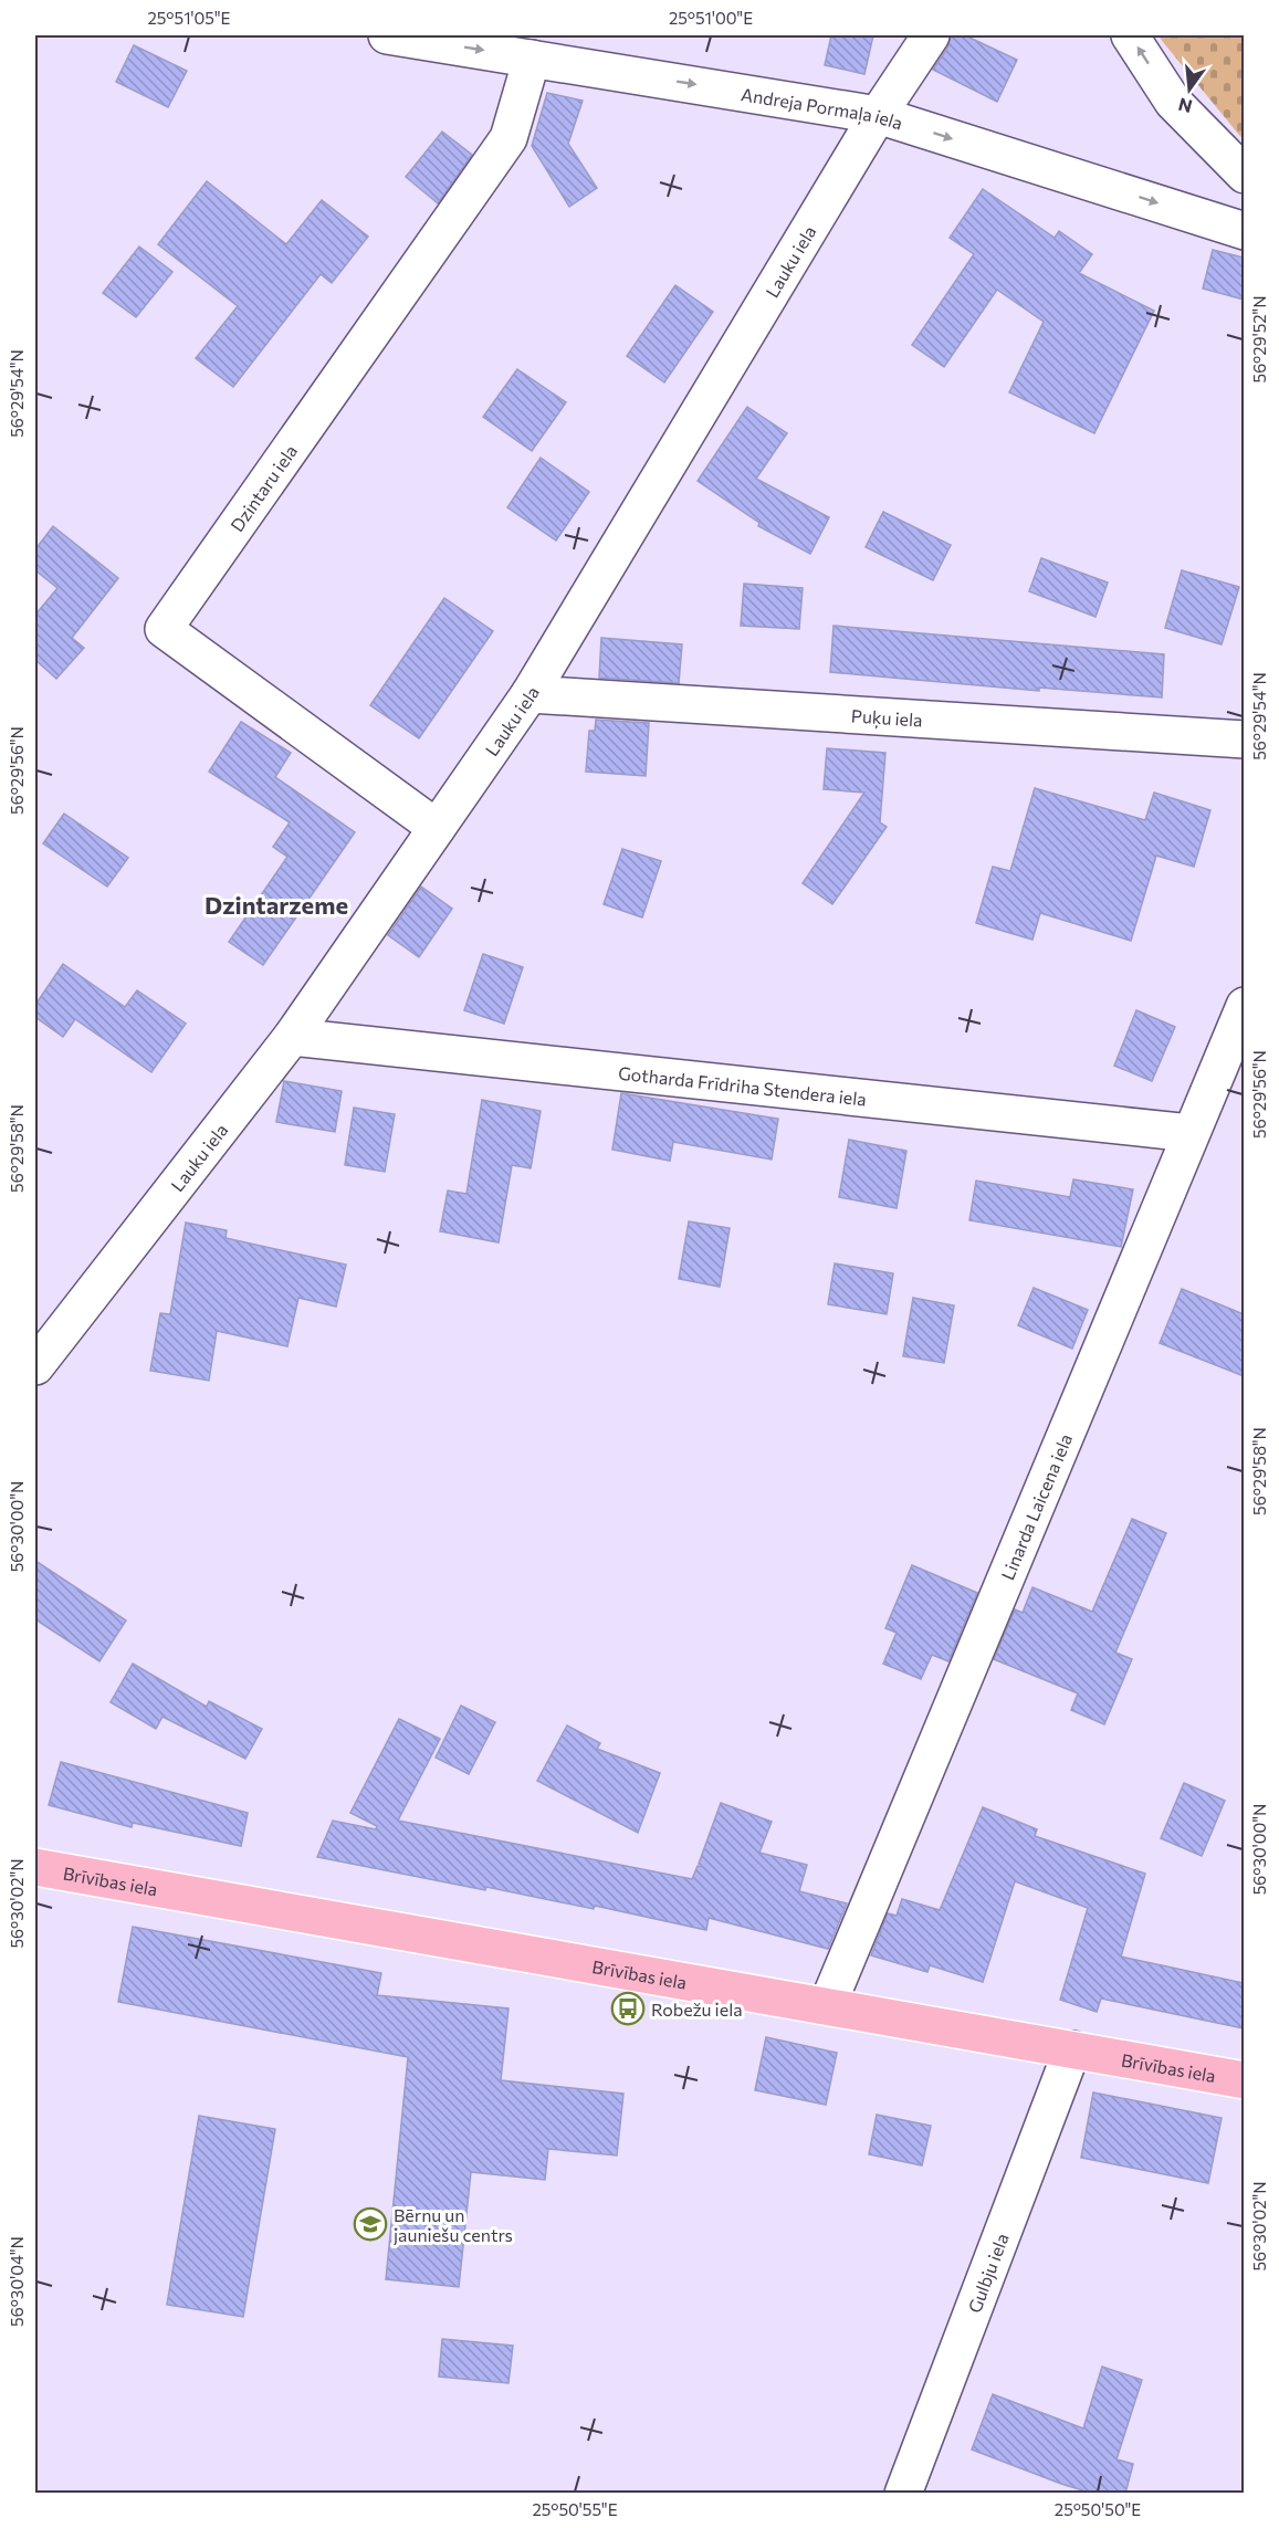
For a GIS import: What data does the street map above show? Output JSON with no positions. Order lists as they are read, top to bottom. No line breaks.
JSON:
{"streets":{"main road":["Brīvības iela"],"street":["Andreja Pormaļa iela","Lauku iela","Dzintaru iela","Puķu iela","Gotharda Frīdriha Stendera iela","Linarda Laicena iela","Gulbju iela"]},"crossings":[["Andreja Pormaļa iela","Lauku iela"],["Andreja Pormaļa iela","Dzintaru iela"],["Lauku iela","Dzintaru iela"],["Lauku iela","Puķu iela"],["Lauku iela","Gotharda Frīdriha Stendera iela"],["Gotharda Frīdriha Stendera iela","Linarda Laicena iela"],["Linarda Laicena iela","Brīvības iela"],["Brīvības iela","Gulbju iela"]],"one_way":["Andreja Pormaļa iela"],"districts":["Dzintarzeme"],"places":{"bus stop":["Robežu iela"],"school or university":["Bērnu un jauniešu centrs"]},"north":"bottom","coordinates":["25°51'05\"E","25°51'00\"E","56°29'52\"N","56°29'54\"N","56°29'56\"N","56°29'58\"N","56°30'00\"N","56°30'02\"N","56°30'04\"N","25°50'55\"E","25°50'50\"E"]}
